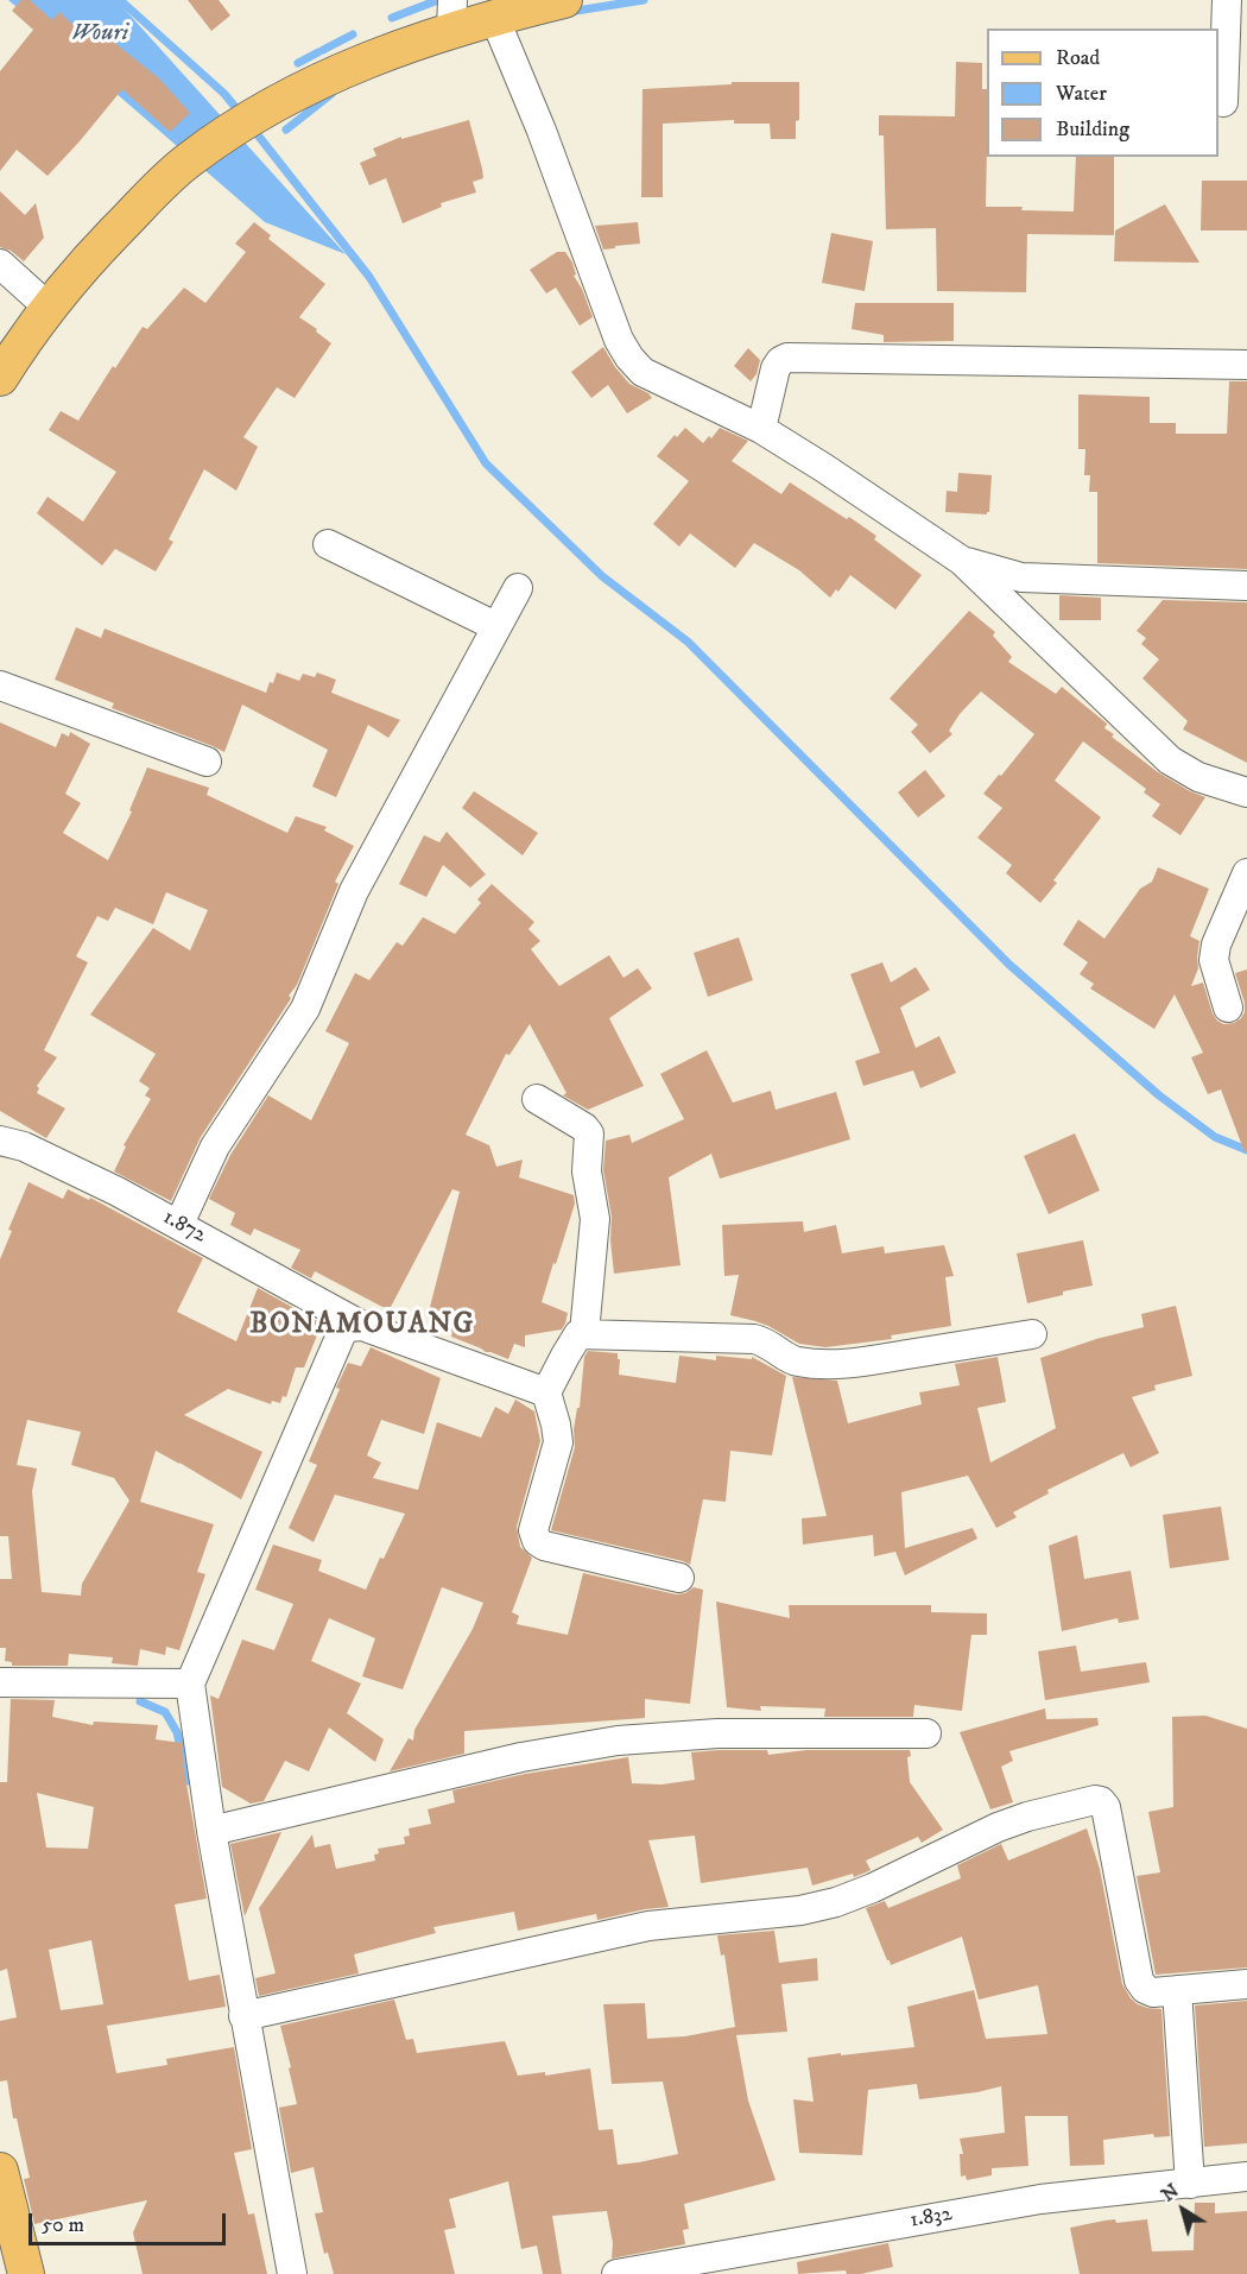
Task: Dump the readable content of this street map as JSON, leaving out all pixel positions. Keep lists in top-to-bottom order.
{
  "streets": {
    "street": ["1.872", "1.832"]
  },
  "districts": ["BONAMOUANG"],
  "water": ["Wouri"],
  "legend": ["Road", "Water", "Building"],
  "scale_bar": "50 m",
  "north": "top left"
}
